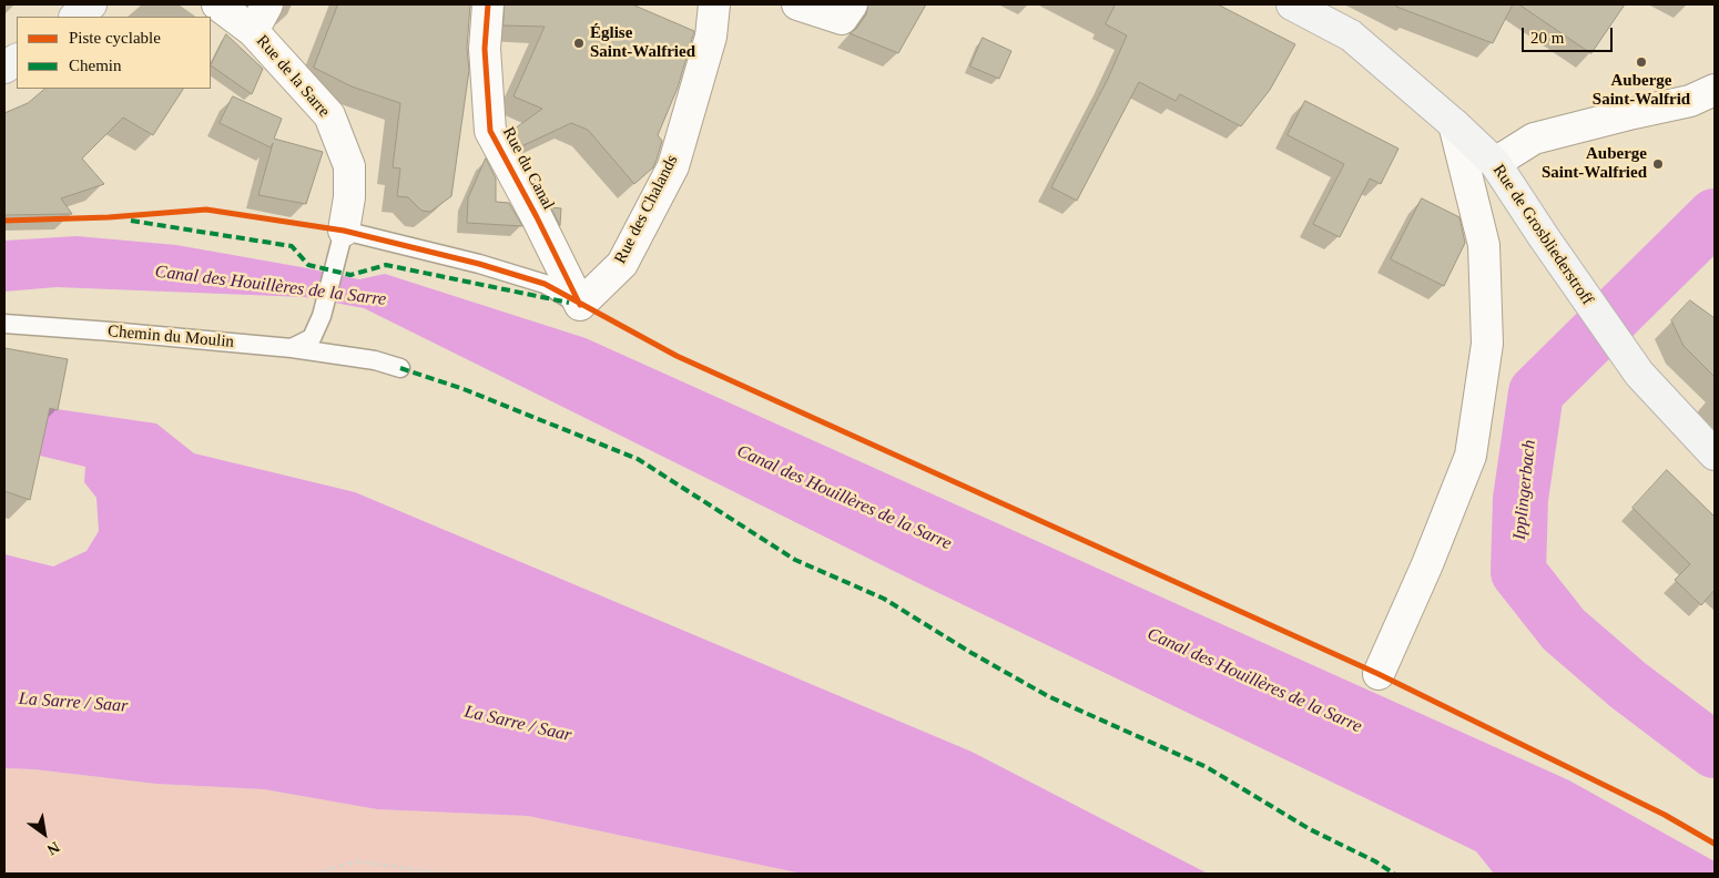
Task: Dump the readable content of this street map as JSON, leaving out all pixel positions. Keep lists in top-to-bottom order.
{
  "streets": {
    "main road": ["Rue de Grosbliederstroff"],
    "street": ["Rue de la Sarre", "Rue du Canal", "Rue des Chalands"],
    "lane": ["Chemin du Moulin"]
  },
  "crossings": [
    ["Rue du Canal", "Rue des Chalands"]
  ],
  "water": ["Canal des Houillères de la Sarre", "Ipplingerbach", "La Sarre / Saar"],
  "places": ["Église Saint-Walfried", "Auberge Saint-Walfrid", "Auberge Saint-Walfried"],
  "legend": ["Piste cyclable", "Chemin"],
  "scale_bar": "20 m",
  "north": "bottom right"
}
